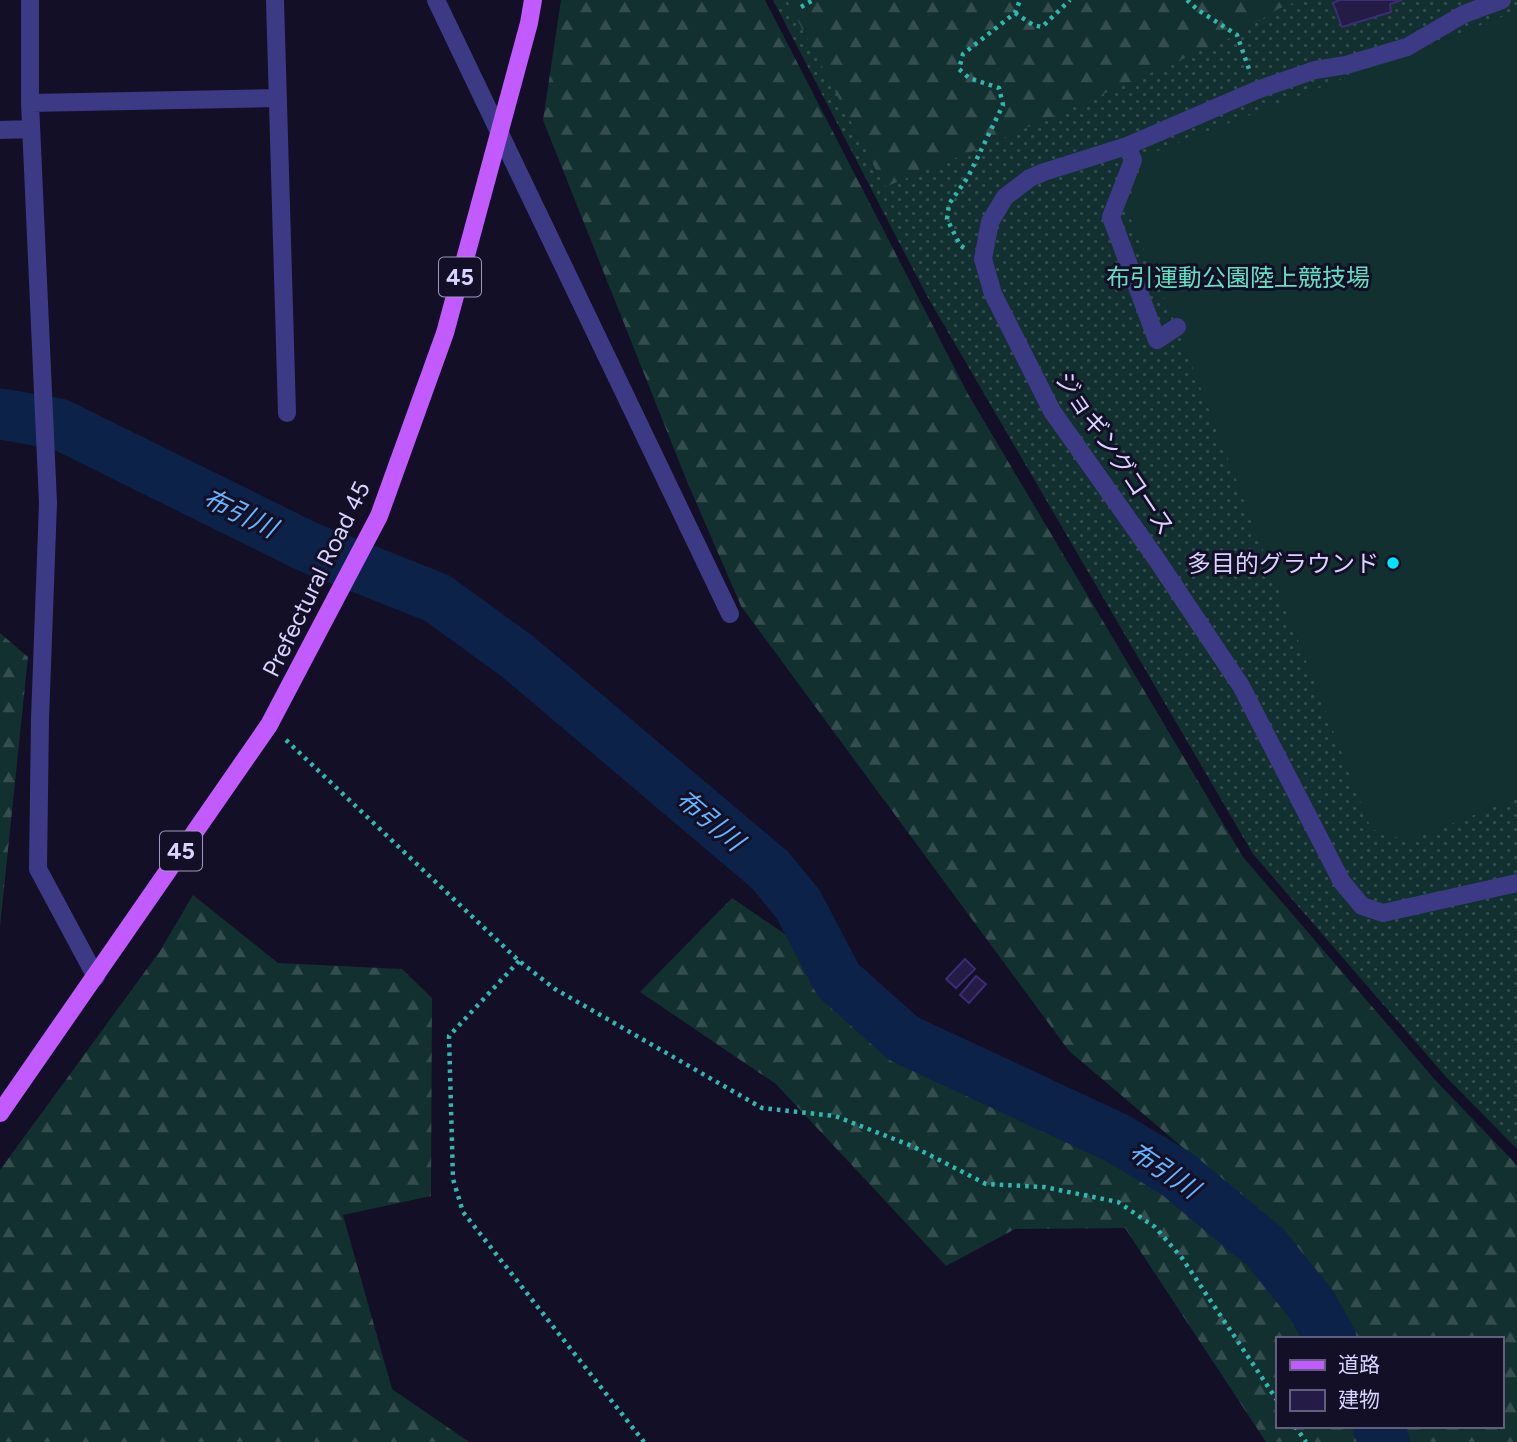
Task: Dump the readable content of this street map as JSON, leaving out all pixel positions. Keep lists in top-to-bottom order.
{
  "streets": {
    "main road": ["45", "Prefectural Road 45"],
    "street": ["ジョギングコース"]
  },
  "water": ["布引川"],
  "parks": ["布引運動公園陸上競技場"],
  "places": ["多目的グラウンド"],
  "legend": ["道路", "建物"]
}
